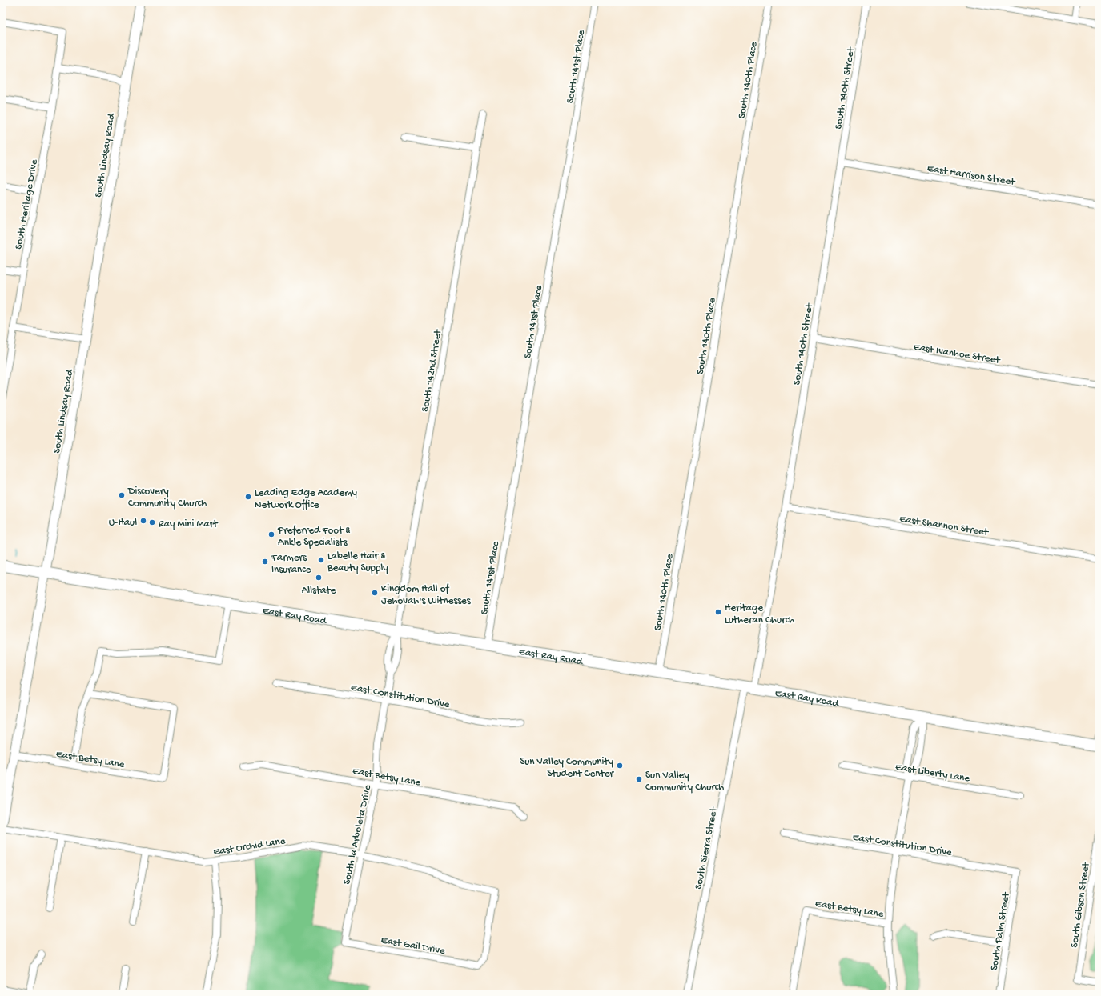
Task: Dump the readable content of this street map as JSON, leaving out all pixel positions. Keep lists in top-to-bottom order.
{
  "streets": {
    "main road": ["South Lindsay Road", "East Ray Road"],
    "street": [
      "South 141st Place",
      "South 140th Place",
      "South 140th Street",
      "East Harrison Street",
      "South Heritage Drive",
      "East Ivanhoe Street",
      "South 142nd Street",
      "East Shannon Street",
      "East Constitution Drive",
      "East Betsy Lane",
      "East Liberty Lane",
      "South la Arboleta Drive",
      "East Orchid Lane",
      "South Sierra Street",
      "South Gibson Street",
      "South Palm Street",
      "East Gail Drive"
    ]
  },
  "crossings": [
    ["South 141st Place", "East Ray Road"],
    ["South 140th Place", "East Ray Road"],
    ["South 140th Street", "East Harrison Street"],
    ["South 140th Street", "East Ivanhoe Street"],
    ["South 140th Street", "East Shannon Street"],
    ["South 140th Street", "East Ray Road"],
    ["South 140th Street", "South Sierra Street"],
    ["South Lindsay Road", "East Ray Road"],
    ["South Lindsay Road", "East Betsy Lane"],
    ["South 142nd Street", "East Ray Road"],
    ["South 142nd Street", "South la Arboleta Drive"],
    ["East Ray Road", "South la Arboleta Drive"],
    ["East Ray Road", "South Sierra Street"],
    ["East Constitution Drive", "South la Arboleta Drive"],
    ["East Constitution Drive", "South Palm Street"],
    ["East Betsy Lane", "South la Arboleta Drive"],
    ["South la Arboleta Drive", "East Orchid Lane"],
    ["South la Arboleta Drive", "East Gail Drive"],
    ["East Orchid Lane", "East Gail Drive"]
  ],
  "places": [
    "Discovery Community Church",
    "Leading Edge Academy Network Office",
    "U-Haul",
    "Ray Mini Mart",
    "Preferred Foot & Ankle Specialists",
    "Labelle Hair & Beauty Supply",
    "Farmers Insurance",
    "Allstate",
    "Kingdom Hall of Jehovah's Witnesses",
    "Heritage Lutheran Church",
    "Sun Valley Community Student Center",
    "Sun Valley Community Church"
  ]
}
